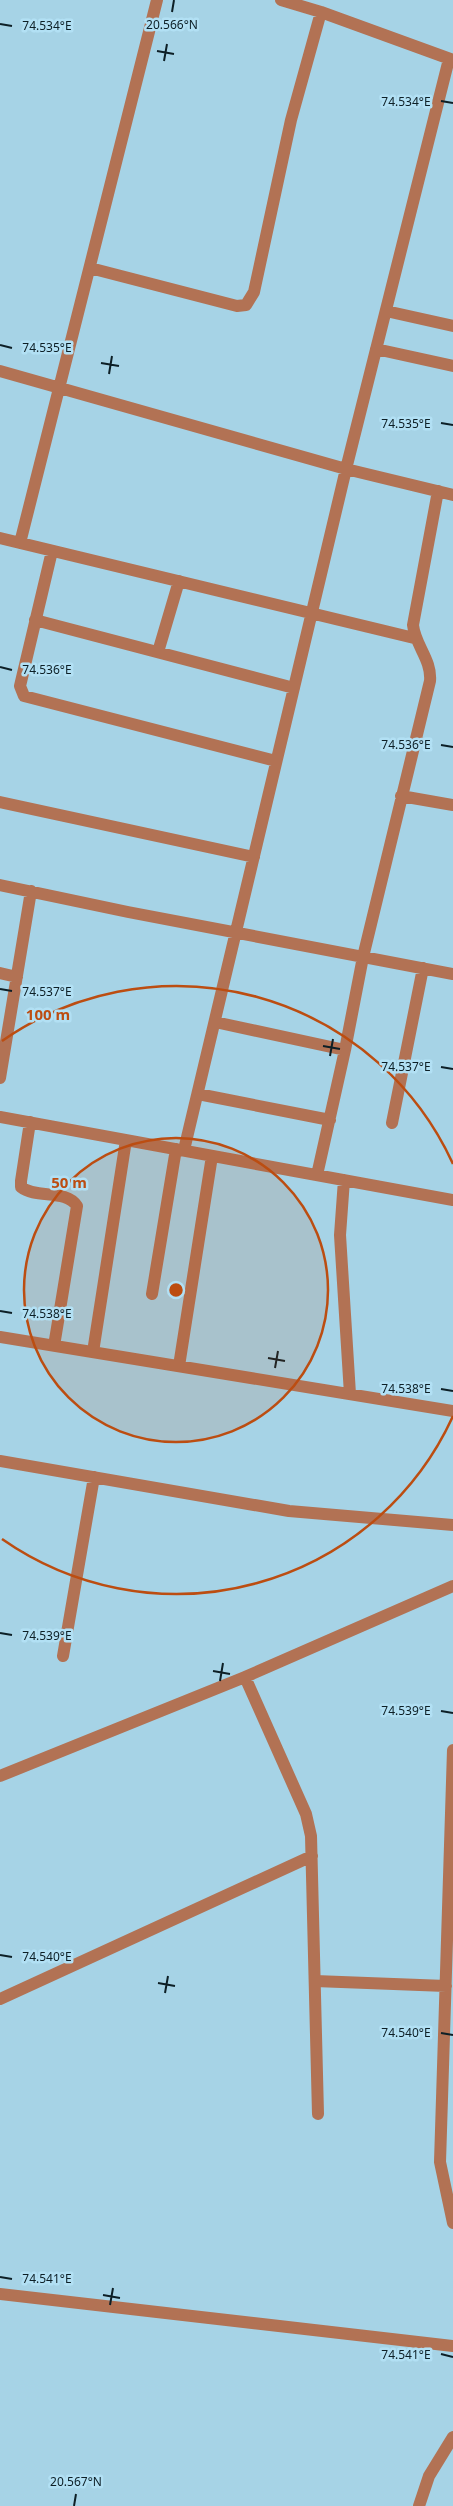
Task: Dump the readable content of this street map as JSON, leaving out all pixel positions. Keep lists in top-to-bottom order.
{
  "coordinates": [
    "20.566°N",
    "74.534°E",
    "74.535°E",
    "74.536°E",
    "74.537°E",
    "74.538°E",
    "74.539°E",
    "74.540°E",
    "74.541°E",
    "20.567°N"
  ],
  "rings": ["100 m", "50 m"]
}
